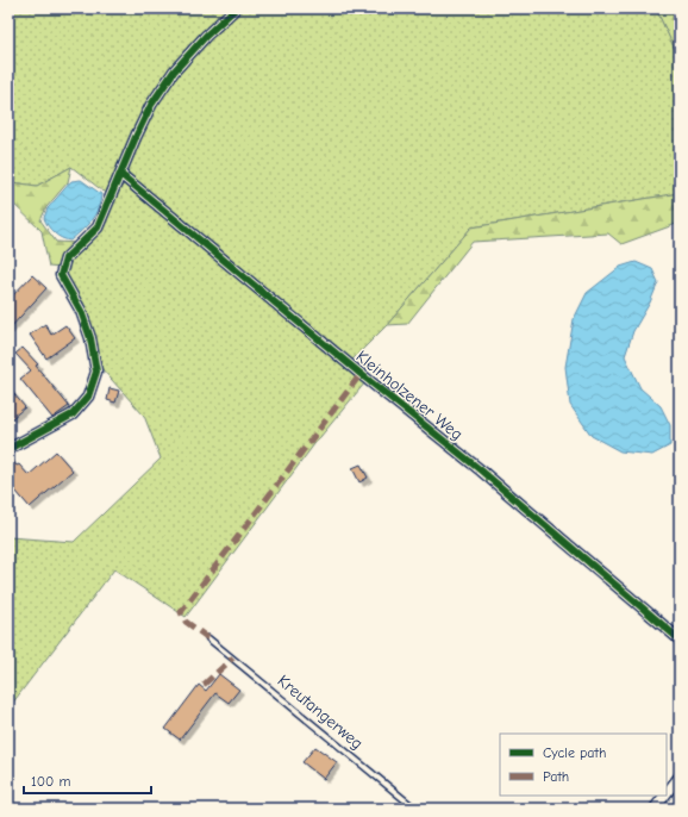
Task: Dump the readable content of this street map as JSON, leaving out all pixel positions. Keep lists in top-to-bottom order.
{
  "streets": {
    "street": ["Kleinholzener Weg"],
    "lane": ["Kreutangerweg"]
  },
  "legend": ["Cycle path", "Path"],
  "scale_bar": "100 m"
}
